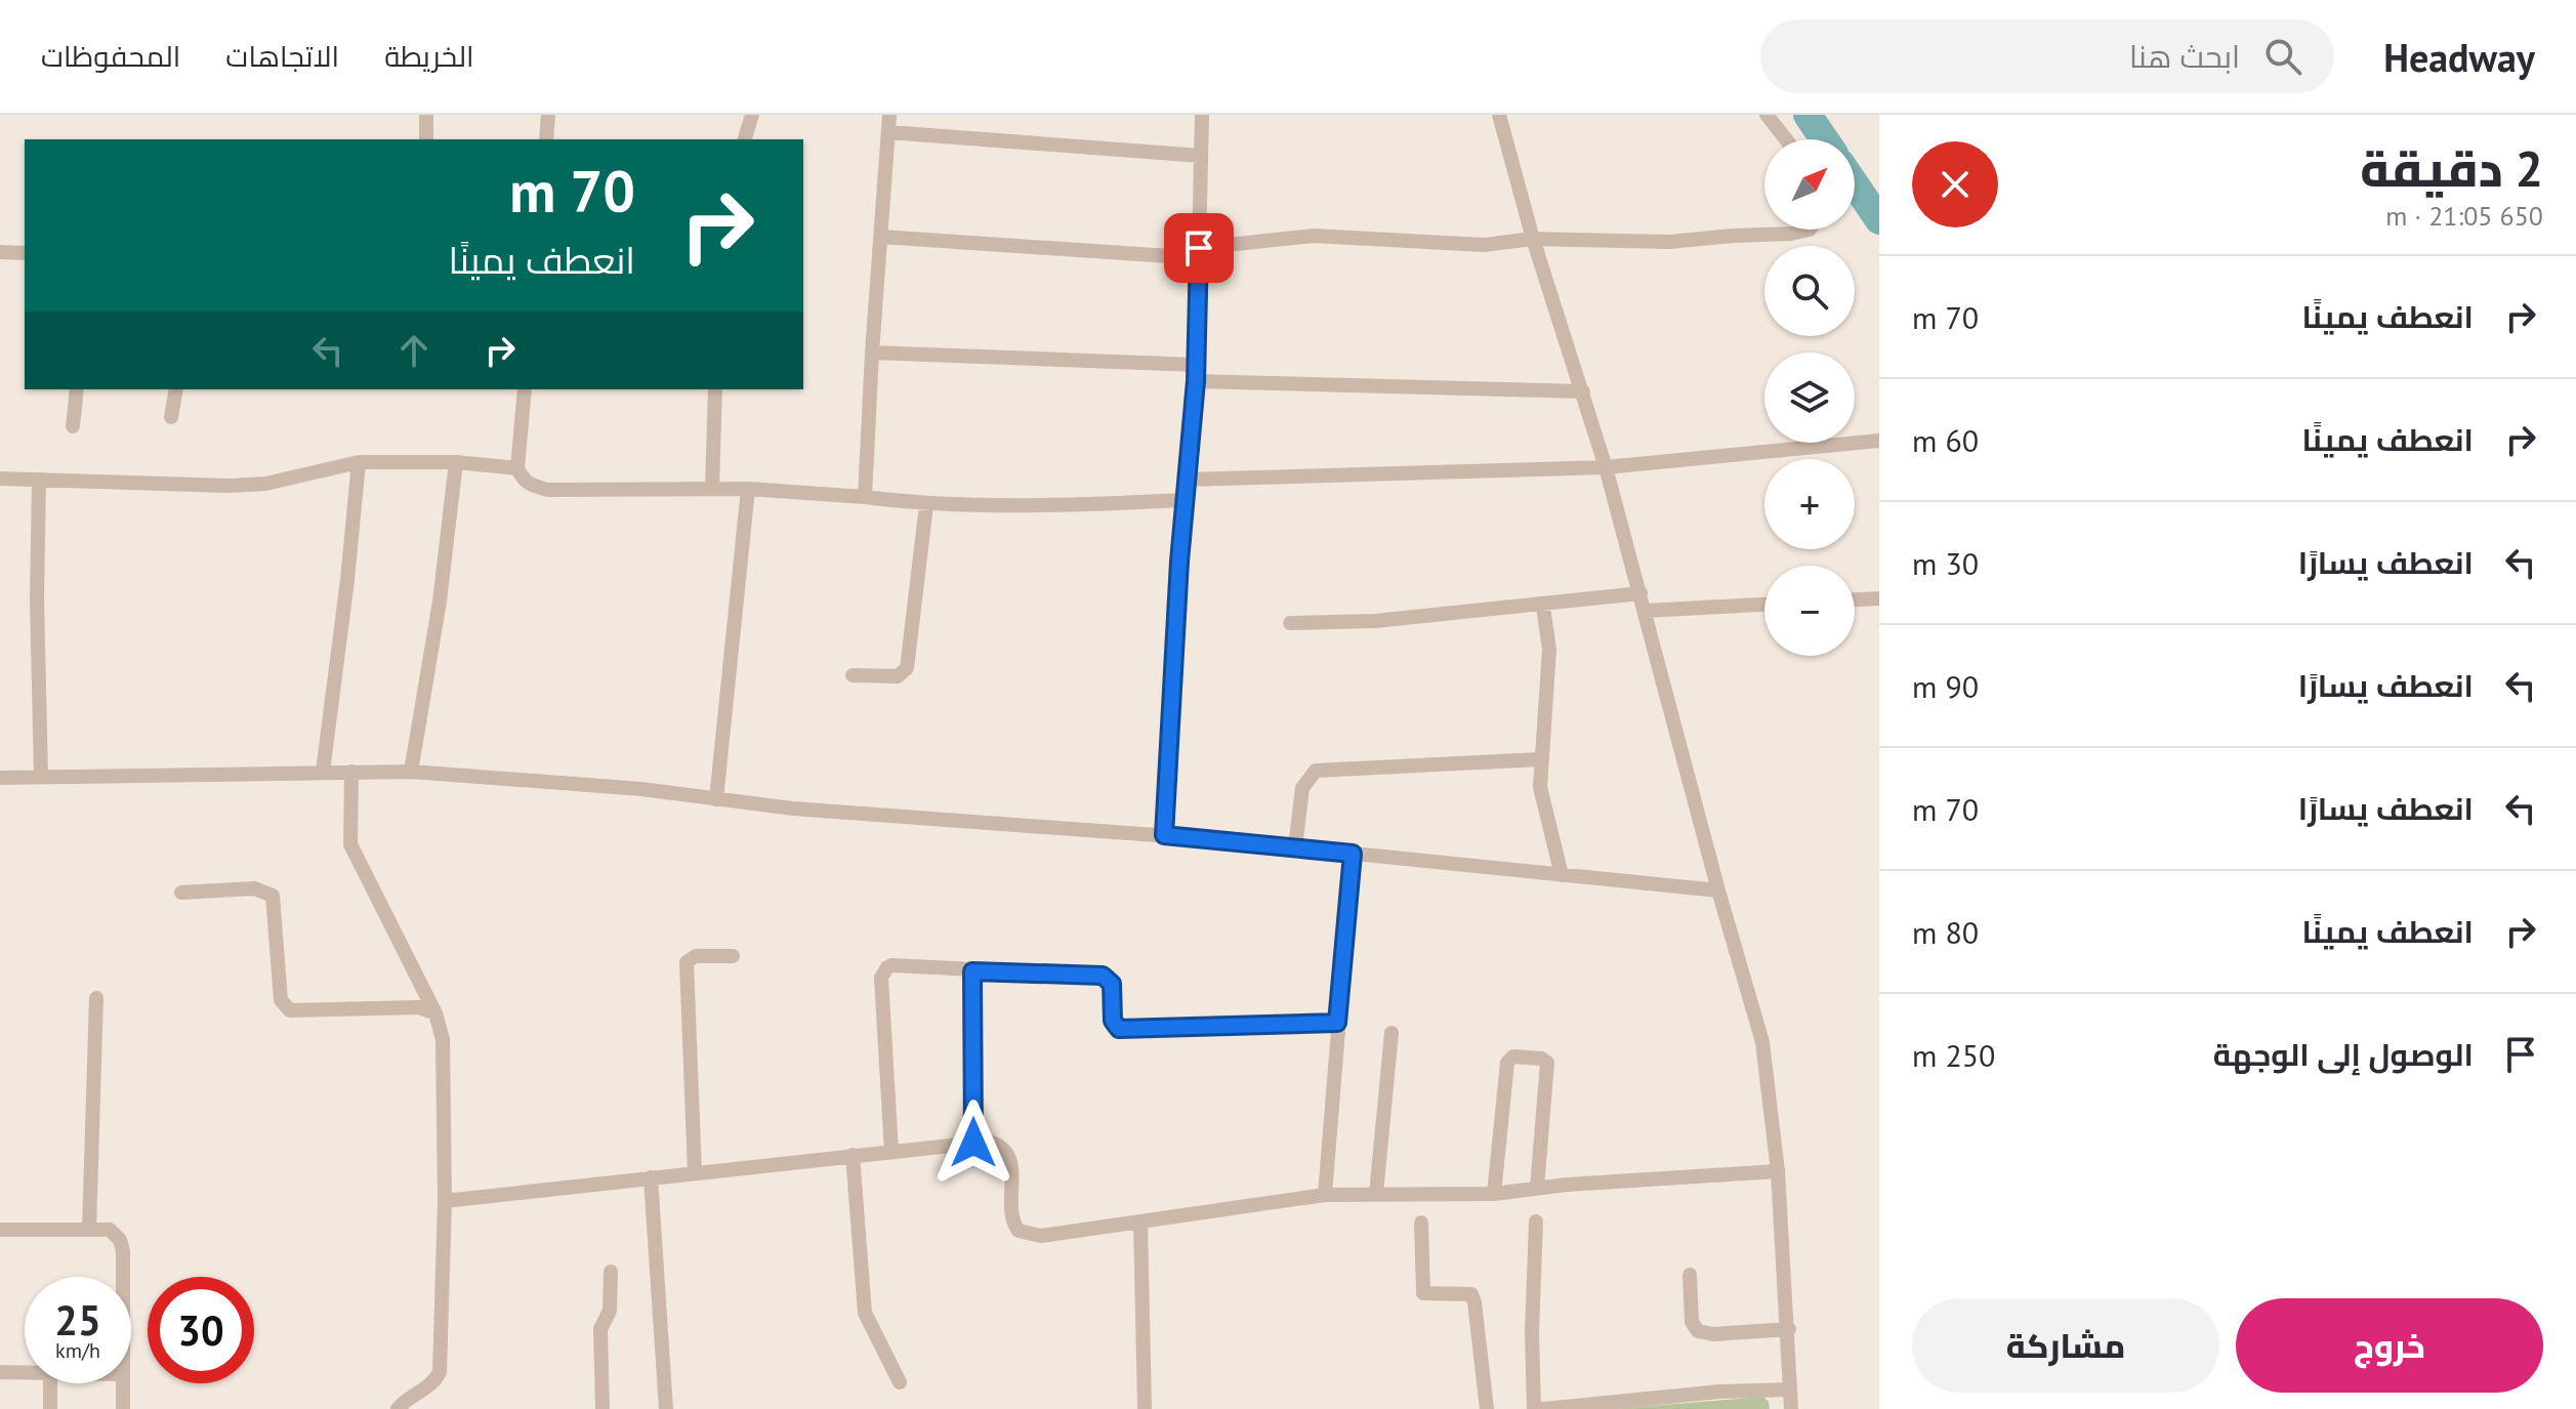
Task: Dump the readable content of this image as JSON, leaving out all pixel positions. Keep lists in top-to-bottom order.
{
  "north": "top right",
  "page": {
    "header": "Headway",
    "search": "ابحث هنا",
    "nav": ["الخريطة", "الاتجاهات", "المحفوظات"],
    "heading": ["2 دقيقة", "650 m · 21:05"],
    "map_buttons": ["+", "−"],
    "turn": ["70 m", "انعطف يمينًا"],
    "list": [
      {
        "name": "انعطف يمينًا",
        "value": "70 m"
      },
      {
        "name": "انعطف يمينًا",
        "value": "60 m"
      },
      {
        "name": "انعطف يسارًا",
        "value": "30 m"
      },
      {
        "name": "انعطف يسارًا",
        "value": "90 m"
      },
      {
        "name": "انعطف يسارًا",
        "value": "70 m"
      },
      {
        "name": "انعطف يمينًا",
        "value": "80 m"
      },
      {
        "name": "الوصول إلى الوجهة",
        "value": "250 m"
      }
    ],
    "speed": "25 km/h",
    "limit": "30",
    "buttons": ["خروج", "مشاركة"]
  }
}
